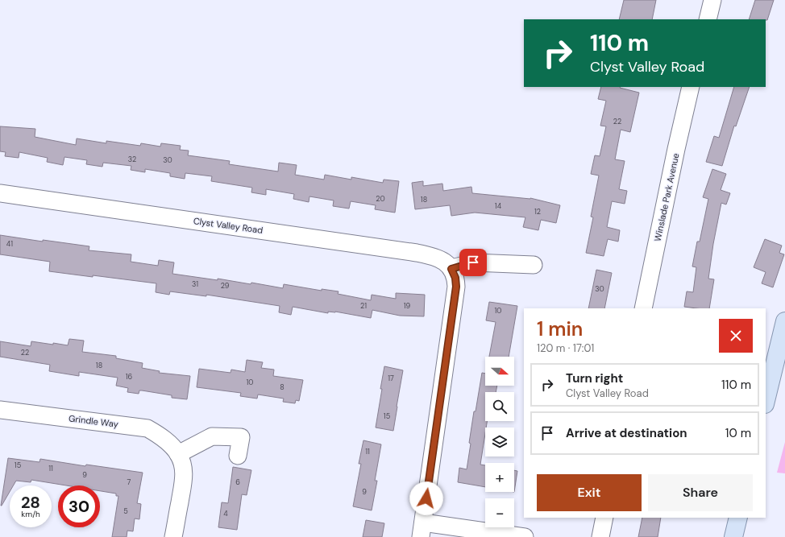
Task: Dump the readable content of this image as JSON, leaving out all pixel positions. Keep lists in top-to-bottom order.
{
  "streets": {
    "street": ["Winslade Park Avenue", "Clyst Valley Road", "Grindle Way"]
  },
  "house_numbers": [
    "22",
    "32",
    "30",
    "20",
    "18",
    "14",
    "12",
    "41",
    "31",
    "29",
    "30",
    "21",
    "19",
    "10",
    "22",
    "18",
    "16",
    "17",
    "10",
    "8",
    "15",
    "11",
    "15",
    "11",
    "9",
    "7",
    "6",
    "9",
    "5",
    "4"
  ],
  "north": "right",
  "page": {
    "turn": ["110 m", "Clyst Valley Road"],
    "heading": ["1 min", "120 m · 17:01"],
    "map_buttons": ["+", "−"],
    "list": [
      {
        "name": "Turn right",
        "note": "Clyst Valley Road",
        "value": "110 m"
      },
      {
        "name": "Arrive at destination",
        "value": "10 m"
      }
    ],
    "buttons": ["Exit", "Share"],
    "speed": "28 km/h",
    "limit": "30"
  }
}
